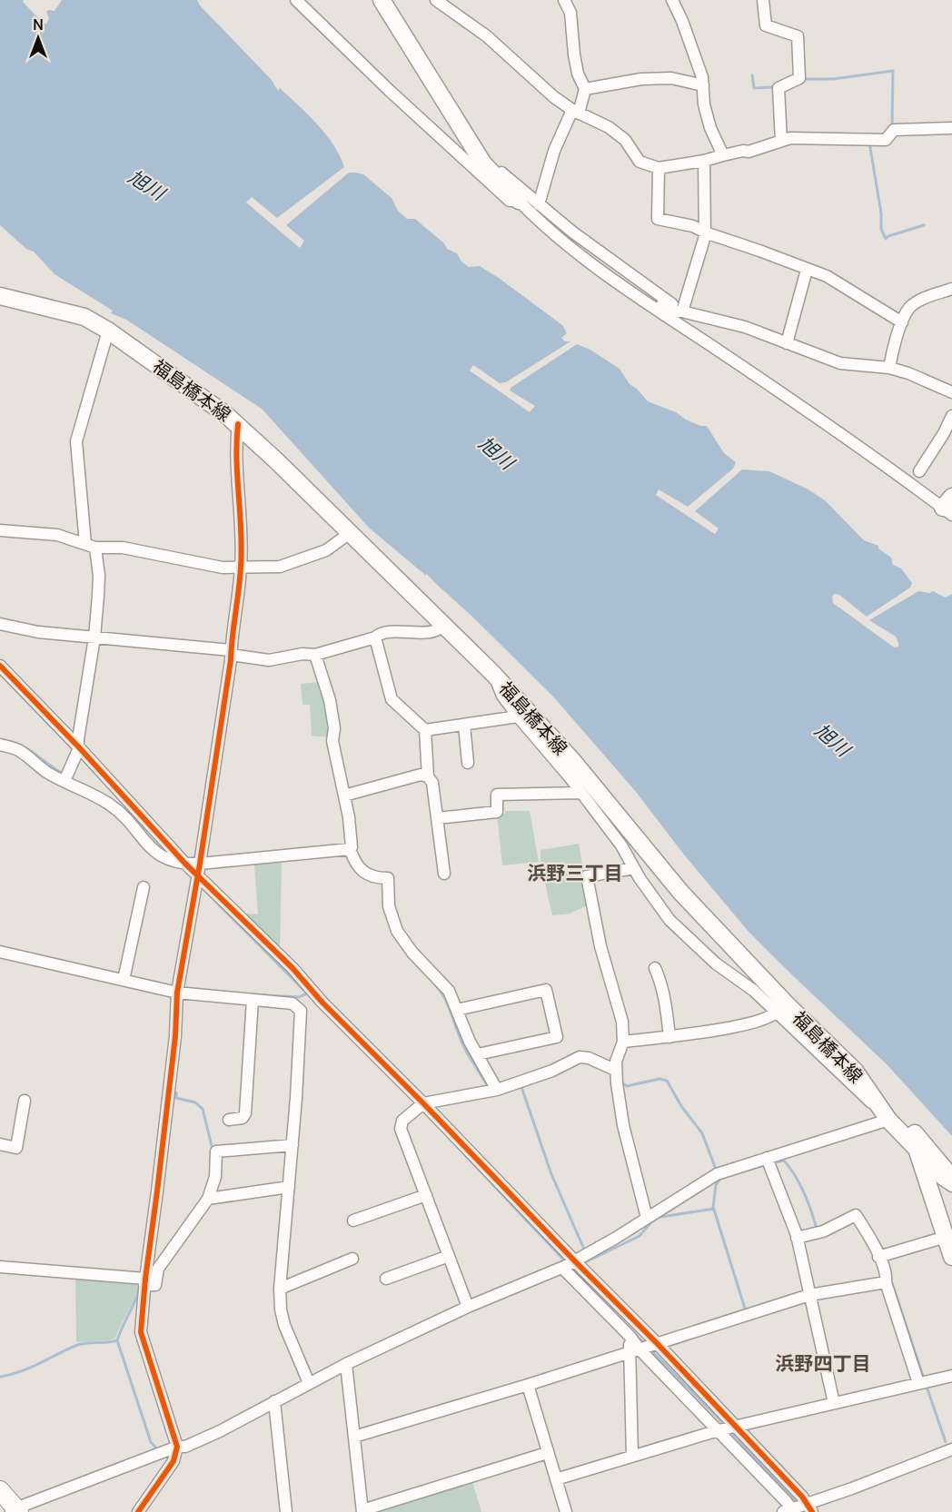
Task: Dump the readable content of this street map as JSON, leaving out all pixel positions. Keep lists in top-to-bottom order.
{
  "streets": {
    "main road": ["福島橋本線"]
  },
  "districts": ["浜野三丁目", "浜野四丁目"],
  "water": ["旭川"],
  "north": "top"
}
